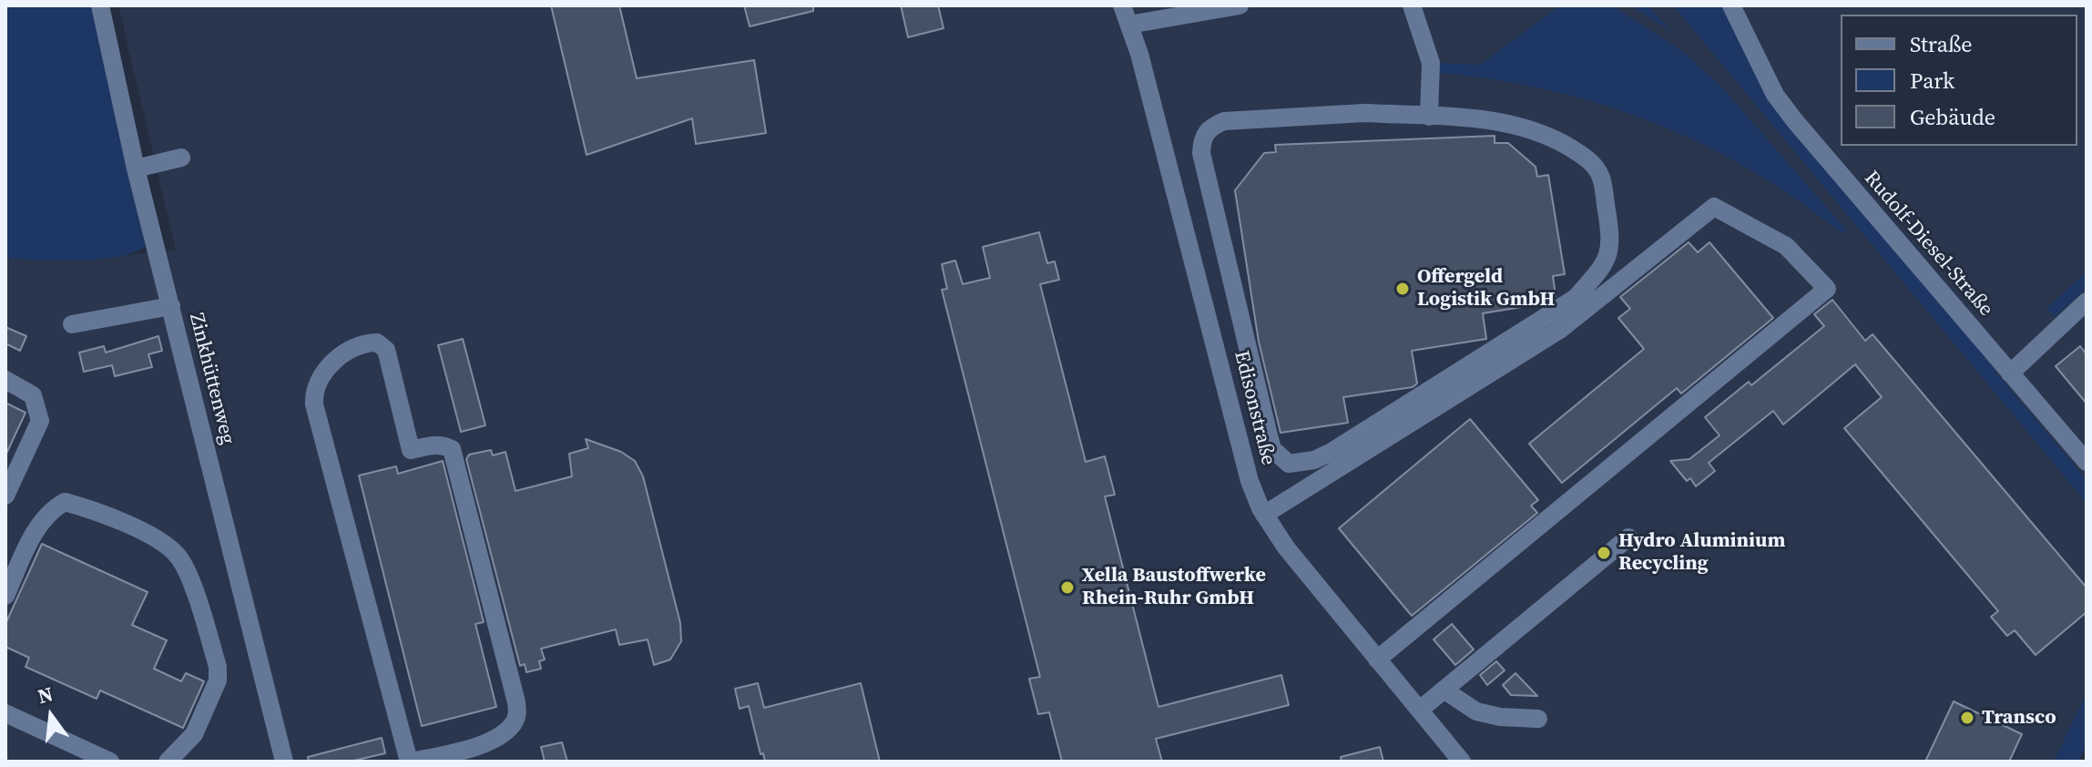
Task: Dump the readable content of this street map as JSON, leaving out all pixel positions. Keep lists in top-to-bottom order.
{
  "streets": {
    "street": ["Rudolf-Diesel-Straße", "Zinkhüttenweg", "Edisonstraße"]
  },
  "places": [
    "Offergeld Logistik GmbH",
    "Hydro Aluminium Recycling",
    "Xella Baustoffwerke Rhein-Ruhr GmbH",
    "Transco"
  ],
  "legend": ["Straße", "Park", "Gebäude"],
  "north": "top"
}
